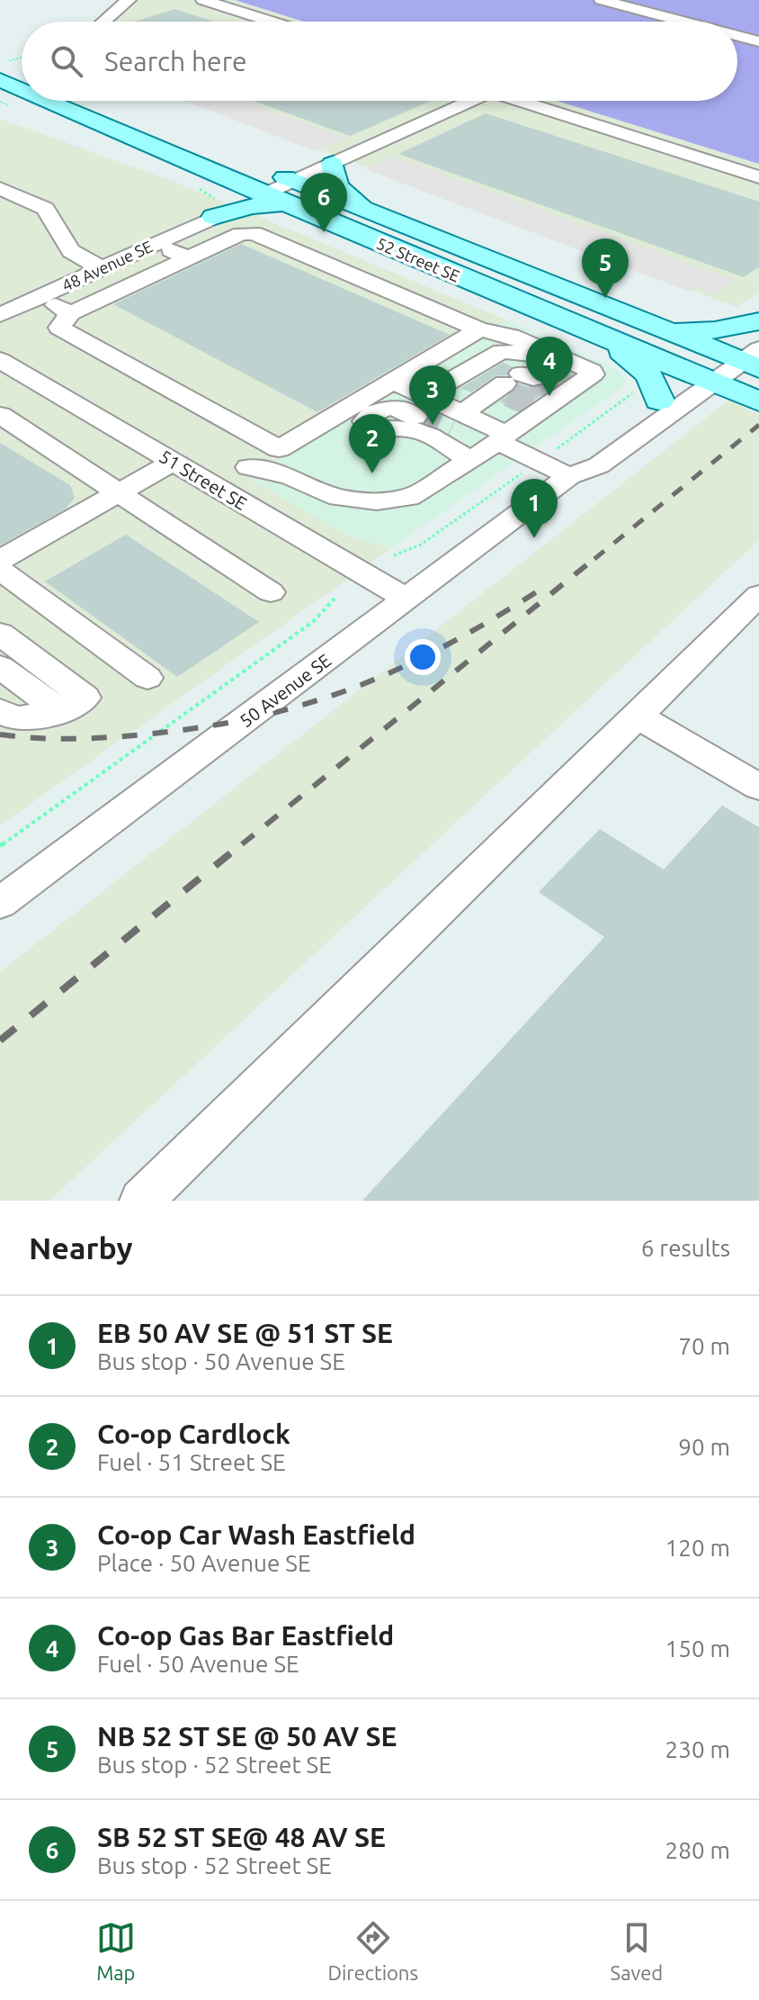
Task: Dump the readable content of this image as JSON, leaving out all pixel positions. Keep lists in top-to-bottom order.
{
  "streets": {
    "main road": ["52 Street SE"],
    "street": ["48 Avenue SE", "51 Street SE", "50 Avenue SE"]
  },
  "crossings": [
    ["52 Street SE", "50 Avenue SE"],
    ["51 Street SE", "50 Avenue SE"]
  ],
  "page": {
    "search": "Search here",
    "pins": [
      "6",
      "5",
      "4",
      "3",
      "2",
      "1"
    ],
    "heading": ["Nearby", "6 results"],
    "list": [
      {
        "mark": "1",
        "name": "EB 50 AV SE @ 51 ST SE",
        "note": "Bus stop · 50 Avenue SE",
        "value": "70 m"
      },
      {
        "mark": "2",
        "name": "Co-op Cardlock",
        "note": "Fuel · 51 Street SE",
        "value": "90 m"
      },
      {
        "mark": "3",
        "name": "Co-op Car Wash Eastfield",
        "note": "Place · 50 Avenue SE",
        "value": "120 m"
      },
      {
        "mark": "4",
        "name": "Co-op Gas Bar Eastfield",
        "note": "Fuel · 50 Avenue SE",
        "value": "150 m"
      },
      {
        "mark": "5",
        "name": "NB 52 ST SE @ 50 AV SE",
        "note": "Bus stop · 52 Street SE",
        "value": "230 m"
      },
      {
        "mark": "6",
        "name": "SB 52 ST SE@ 48 AV SE",
        "note": "Bus stop · 52 Street SE",
        "value": "280 m"
      }
    ],
    "nav": ["Map", "Directions", "Saved"]
  }
}
